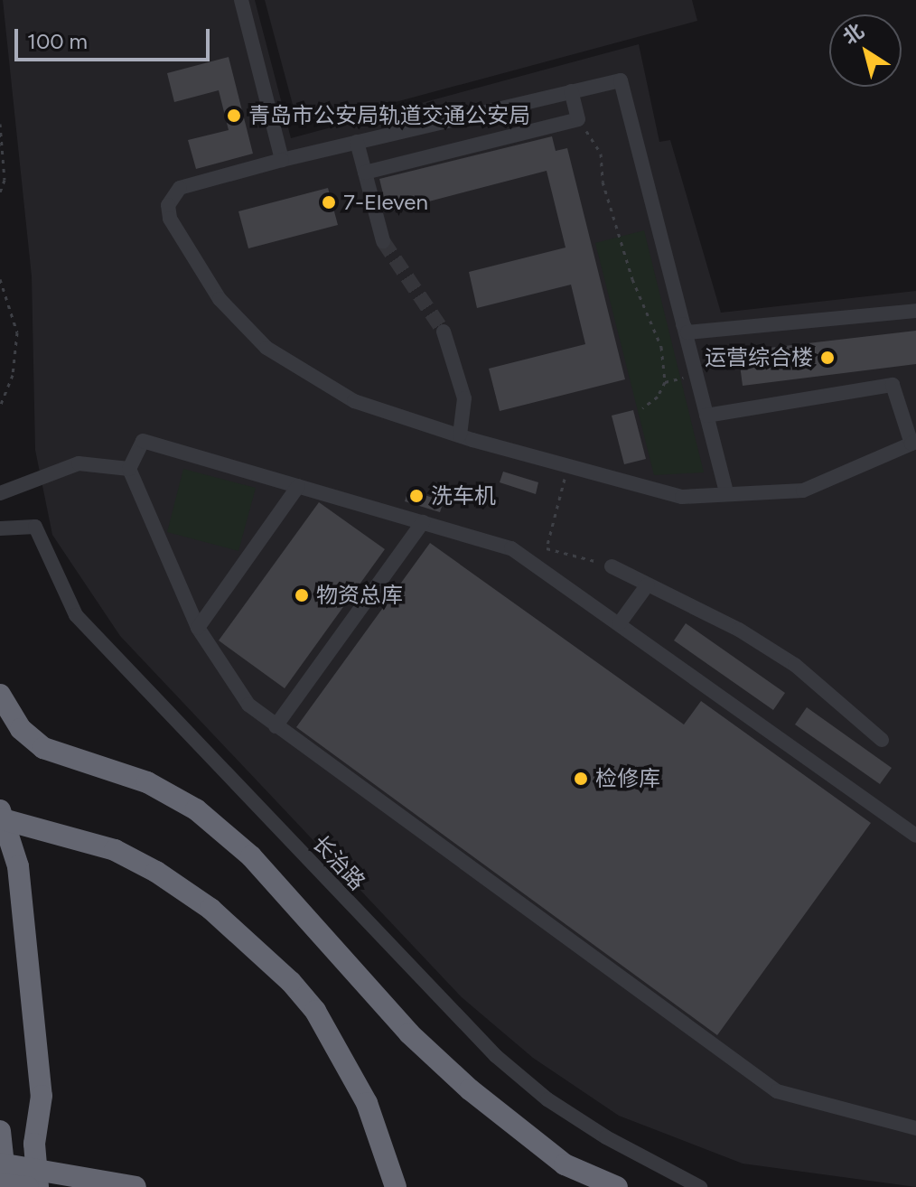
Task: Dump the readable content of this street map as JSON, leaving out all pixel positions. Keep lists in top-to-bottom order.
{
  "streets": {
    "street": ["长治路"]
  },
  "places": [
    "青岛市公安局轨道交通公安局",
    "7-Eleven",
    "运营综合楼",
    "洗车机",
    "物资总库",
    "检修库"
  ],
  "scale_bar": "100 m",
  "north": "top left"
}
